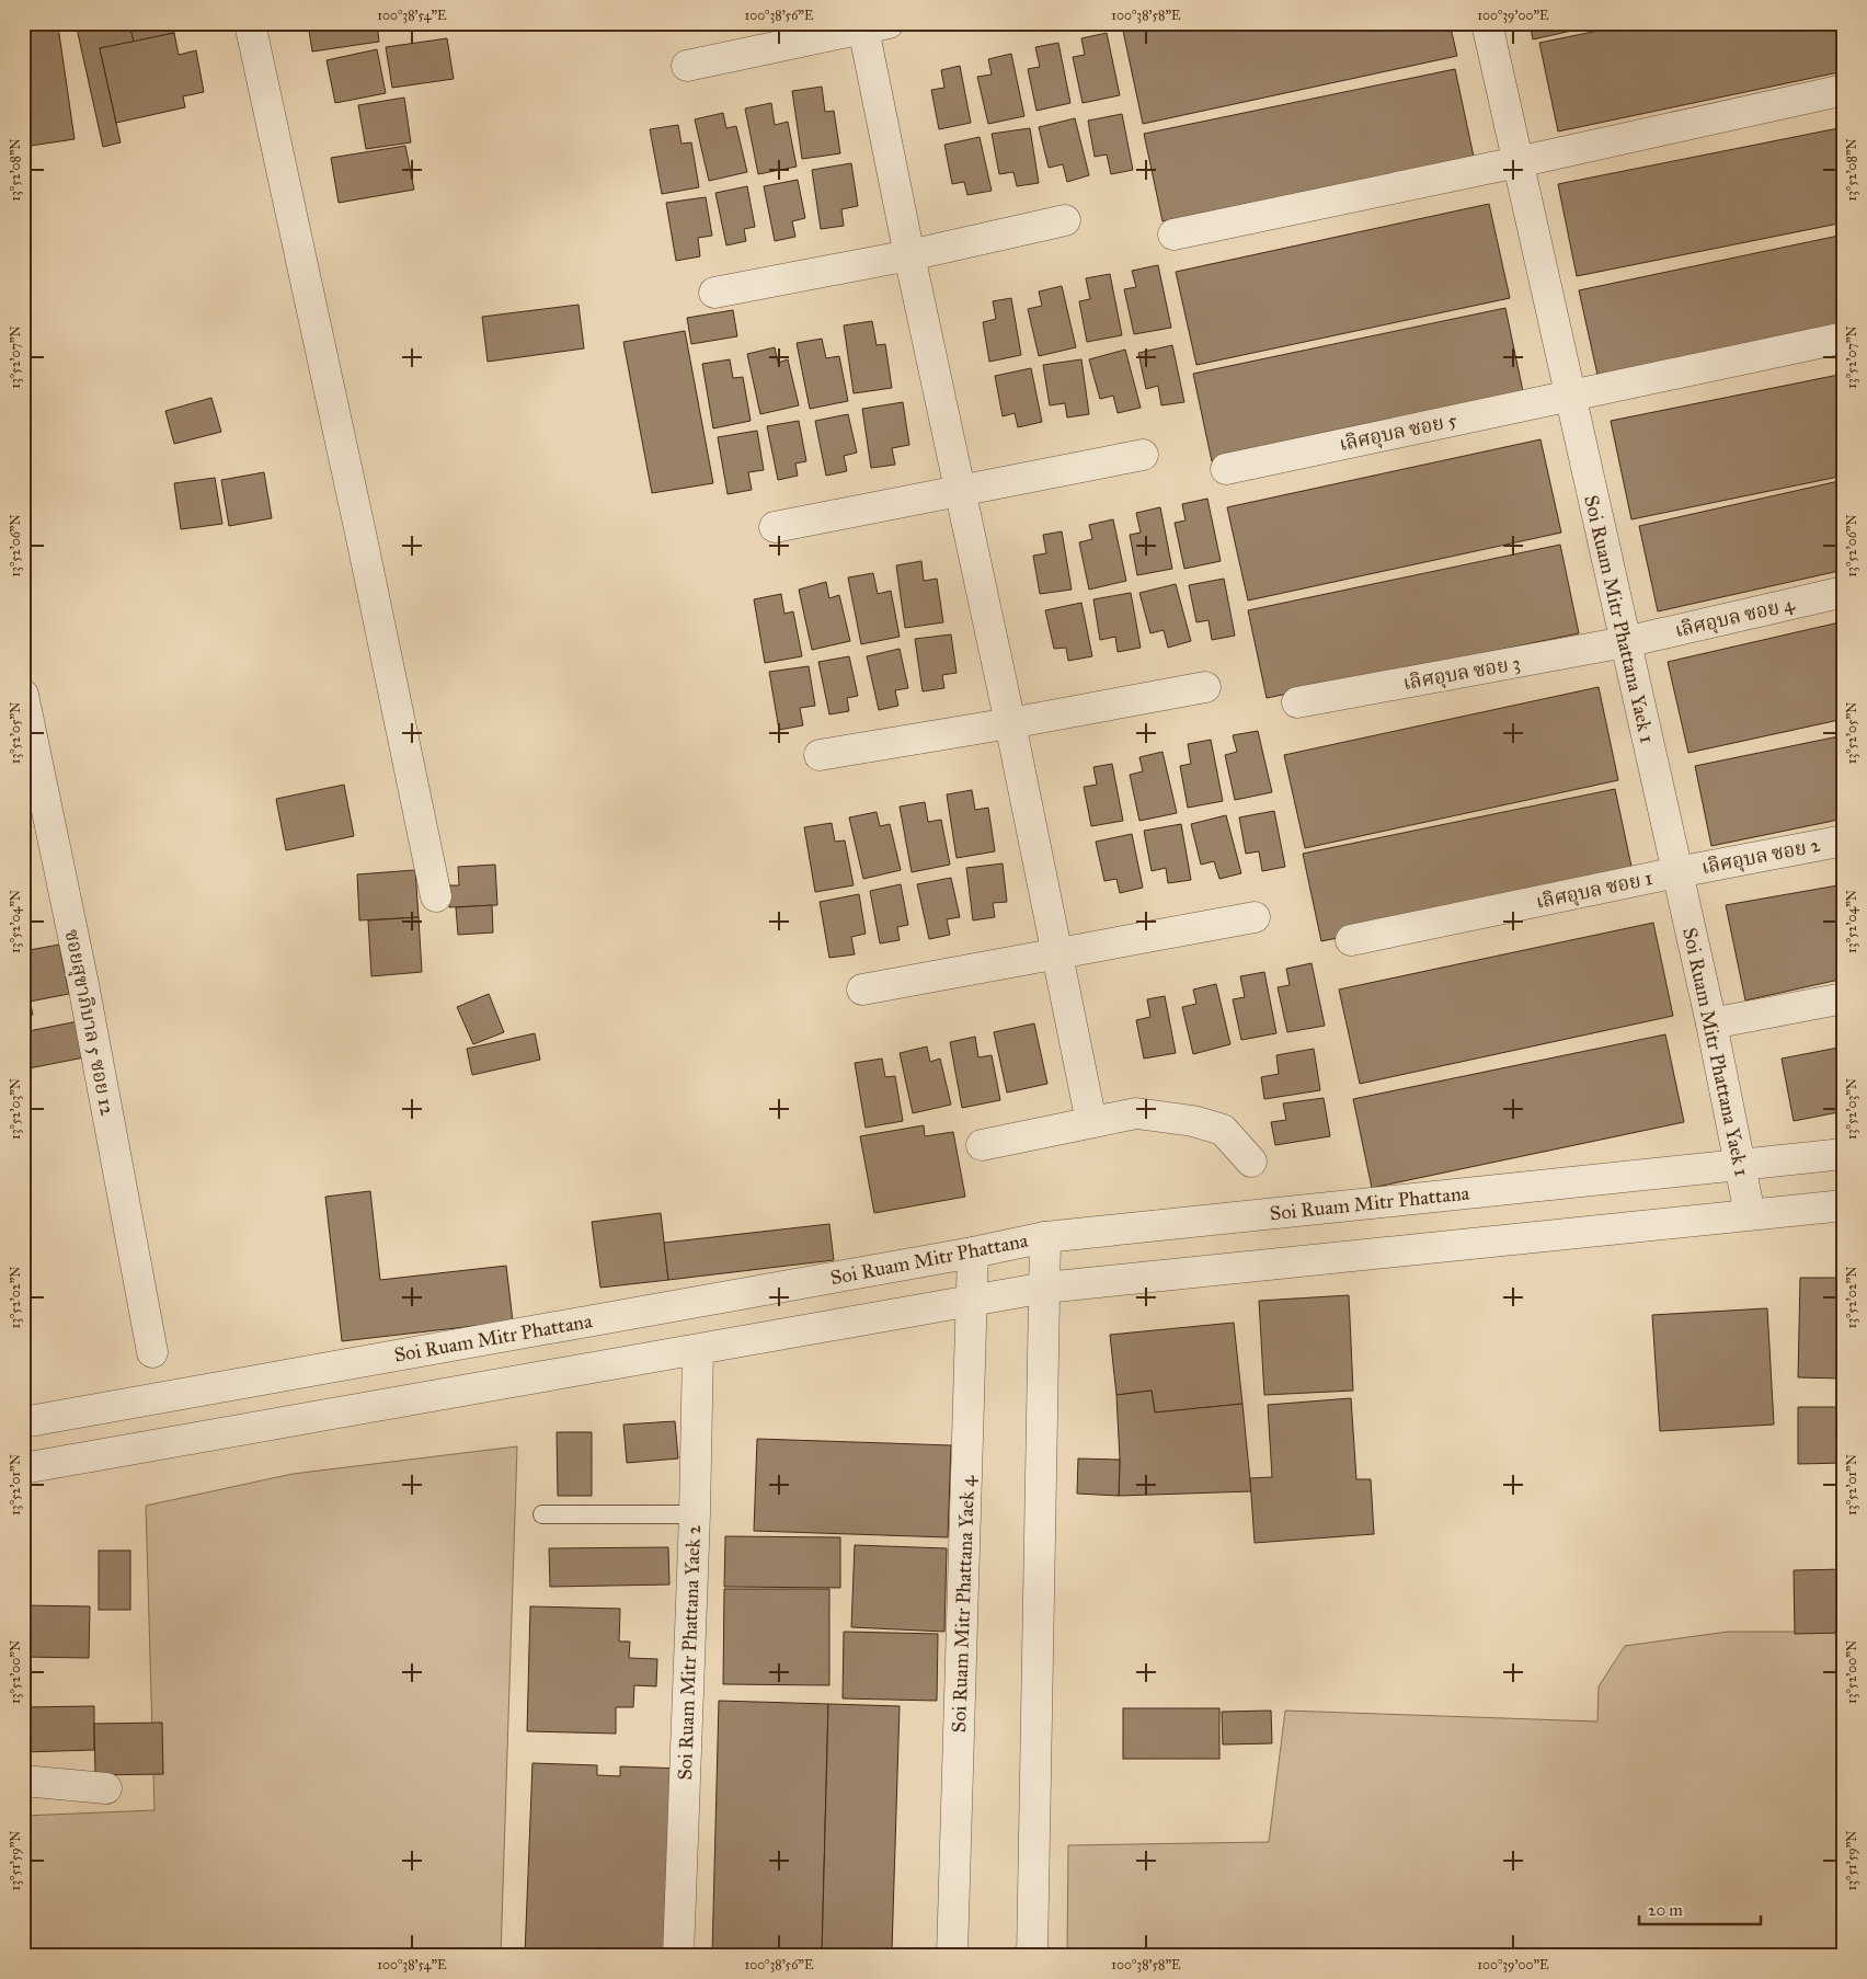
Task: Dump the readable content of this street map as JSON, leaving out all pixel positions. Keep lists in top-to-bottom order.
{
  "streets": {
    "street": [
      "เลิศอุบล ซอย 5",
      "เลิศอุบล ซอย 4",
      "Soi Ruam Mitr Phattana Yaek 1",
      "เลิศอุบล ซอย 3",
      "เลิศอุบล ซอย 2",
      "เลิศอุบล ซอย 1",
      "ซอยสุขาภิบาล 5 ซอย 12",
      "Soi Ruam Mitr Phattana",
      "Soi Ruam Mitr Phattana Yaek 4",
      "Soi Ruam Mitr Phattana Yaek 2"
    ]
  },
  "crossings": [
    ["เลิศอุบล ซอย 5", "Soi Ruam Mitr Phattana Yaek 1"],
    ["เลิศอุบล ซอย 4", "Soi Ruam Mitr Phattana Yaek 1"],
    ["เลิศอุบล ซอย 4", "เลิศอุบล ซอย 3"],
    ["Soi Ruam Mitr Phattana Yaek 1", "เลิศอุบล ซอย 3"],
    ["Soi Ruam Mitr Phattana Yaek 1", "เลิศอุบล ซอย 2"],
    ["Soi Ruam Mitr Phattana Yaek 1", "เลิศอุบล ซอย 1"],
    ["Soi Ruam Mitr Phattana Yaek 1", "Soi Ruam Mitr Phattana"],
    ["เลิศอุบล ซอย 2", "เลิศอุบล ซอย 1"],
    ["Soi Ruam Mitr Phattana", "Soi Ruam Mitr Phattana Yaek 4"]
  ],
  "scale_bar": "20 m",
  "coordinates": [
    "100°38'54\"E",
    "100°38'56\"E",
    "100°38'58\"E",
    "100°39'00\"E",
    "13°52'08\"N",
    "13°52'07\"N",
    "13°52'06\"N",
    "13°52'05\"N",
    "13°52'04\"N",
    "13°52'03\"N",
    "13°52'02\"N",
    "13°52'01\"N",
    "13°52'00\"N",
    "13°51'59\"N"
  ]
}
